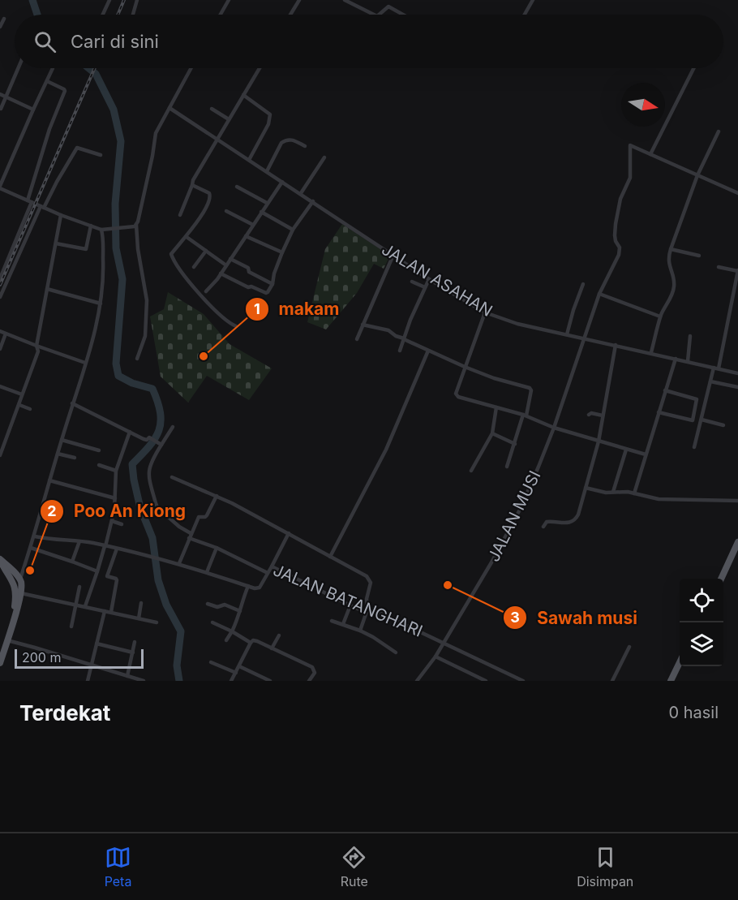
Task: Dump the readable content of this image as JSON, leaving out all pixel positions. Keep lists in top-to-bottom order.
{
  "streets": {
    "street": ["JALAN ASAHAN", "JALAN MUSI", "JALAN BATANGHARI"]
  },
  "crossings": [
    ["JALAN ASAHAN", "JALAN MUSI"],
    ["JALAN MUSI", "JALAN BATANGHARI"]
  ],
  "places": ["makam", "Poo An Kiong", "Sawah musi"],
  "scale_bar": "200 m",
  "north": "right",
  "page": {
    "search": "Cari di sini",
    "scale": "200 m",
    "heading": ["Terdekat", "0 hasil"],
    "nav": ["Peta", "Rute", "Disimpan"]
  }
}
